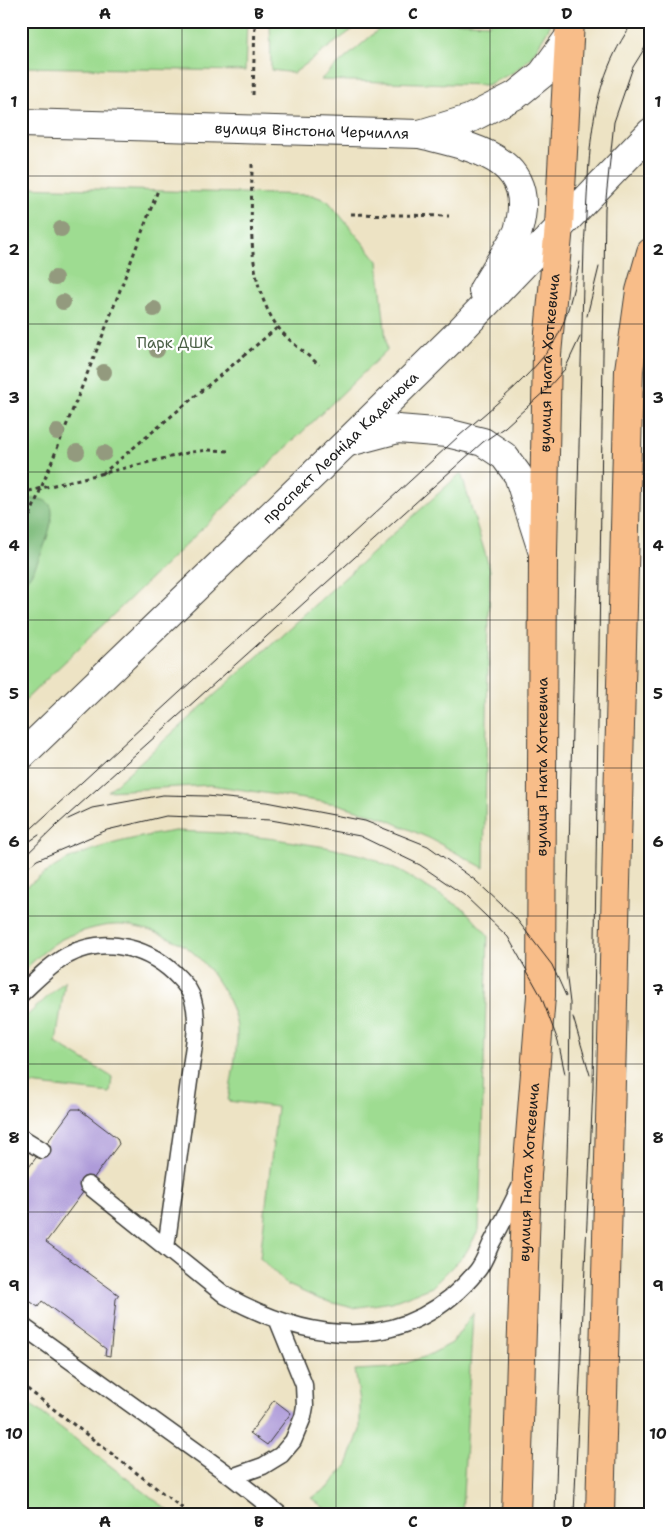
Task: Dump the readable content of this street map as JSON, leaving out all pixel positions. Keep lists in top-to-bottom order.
{
  "streets": {
    "highway": ["вулиця Гната Хоткевича"],
    "street": ["вулиця Вінстона Черчилля", "проспект Леоніда Каденюка"]
  },
  "crossings": [
    ["вулиця Вінстона Черчилля", "вулиця Гната Хоткевича"],
    ["вулиця Гната Хоткевича", "проспект Леоніда Каденюка"]
  ],
  "parks": ["Парк ДШК"],
  "grid": {
    "columns": [
      "A",
      "B",
      "C",
      "D"
    ],
    "rows": [
      "1",
      "2",
      "3",
      "4",
      "5",
      "6",
      "7",
      "8",
      "9",
      "10"
    ]
  }
}
